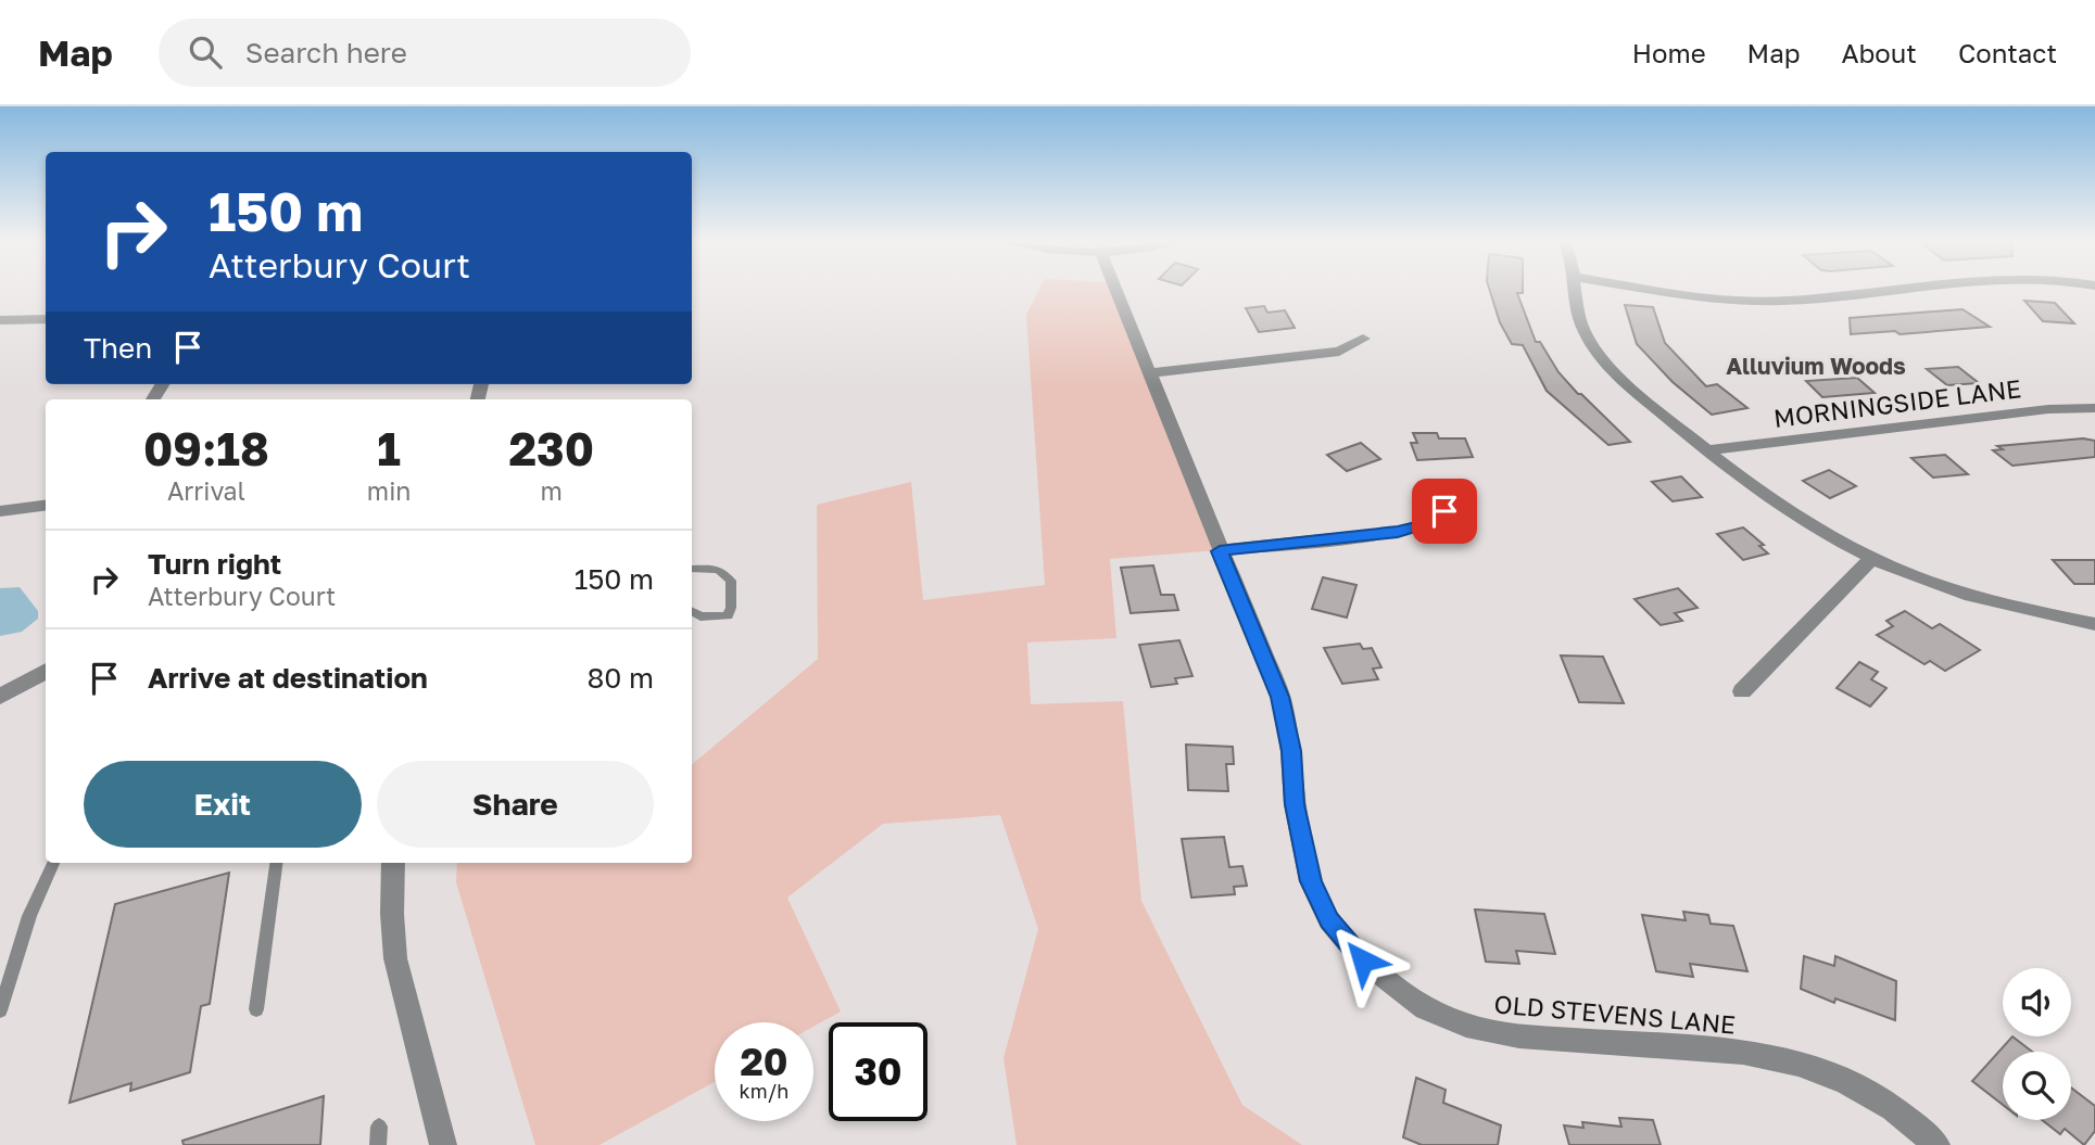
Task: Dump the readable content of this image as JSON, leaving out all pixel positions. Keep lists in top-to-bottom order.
{
  "streets": {
    "street": ["MORNINGSIDE LANE", "OLD STEVENS LANE"]
  },
  "districts": ["Alluvium Woods"],
  "page": {
    "header": "Map",
    "search": "Search here",
    "nav": [
      "Home",
      "Map",
      "About",
      "Contact"
    ],
    "turn": ["150 m", "Atterbury Court"],
    "then": "Then",
    "eta": [
      "09:18",
      "Arrival",
      "1",
      "min",
      "230",
      "m"
    ],
    "list": [
      {
        "name": "Turn right",
        "note": "Atterbury Court",
        "value": "150 m"
      },
      {
        "name": "Arrive at destination",
        "value": "80 m"
      }
    ],
    "buttons": ["Exit", "Share"],
    "speed": "20 km/h",
    "limit": "30"
  }
}
